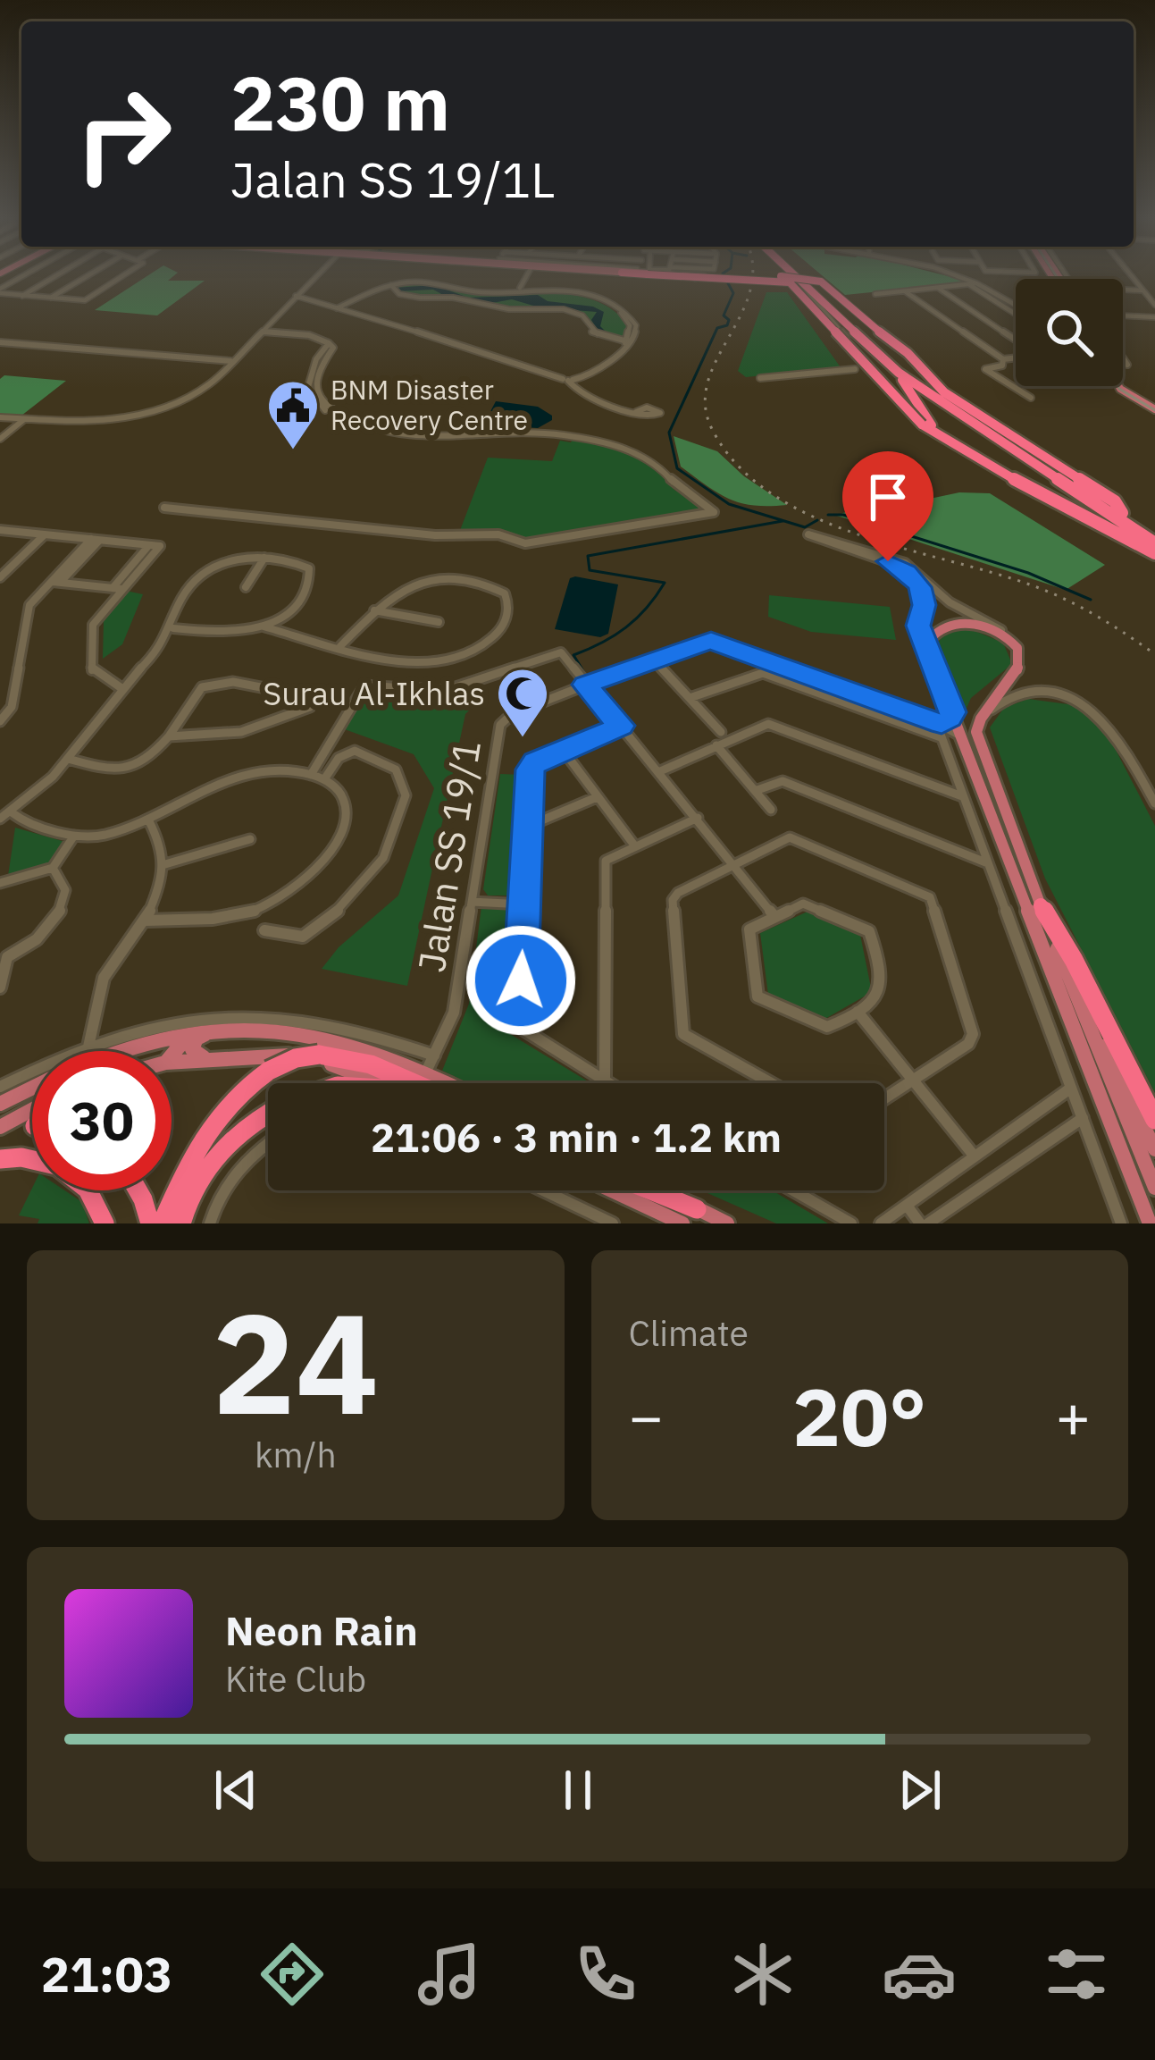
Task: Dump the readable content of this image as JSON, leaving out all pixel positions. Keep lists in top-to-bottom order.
{
  "streets": {
    "street": ["Jalan SS 19/1"]
  },
  "places": {
    "public building": ["BNM Disaster Recovery Centre"],
    "mosque": ["Surau Al-Ikhlas"]
  },
  "page": {
    "turn": ["230 m", "Jalan SS 19/1L"],
    "limit": "30",
    "trip": "21:06 · 3 min · 1.2 km",
    "tile": [
      ["24", "km/h"],
      "Climate"
    ],
    "heat": ["−", "20°", "+"],
    "song": ["Neon Rain", "Kite Club"],
    "tabs": "21:03"
  }
}
